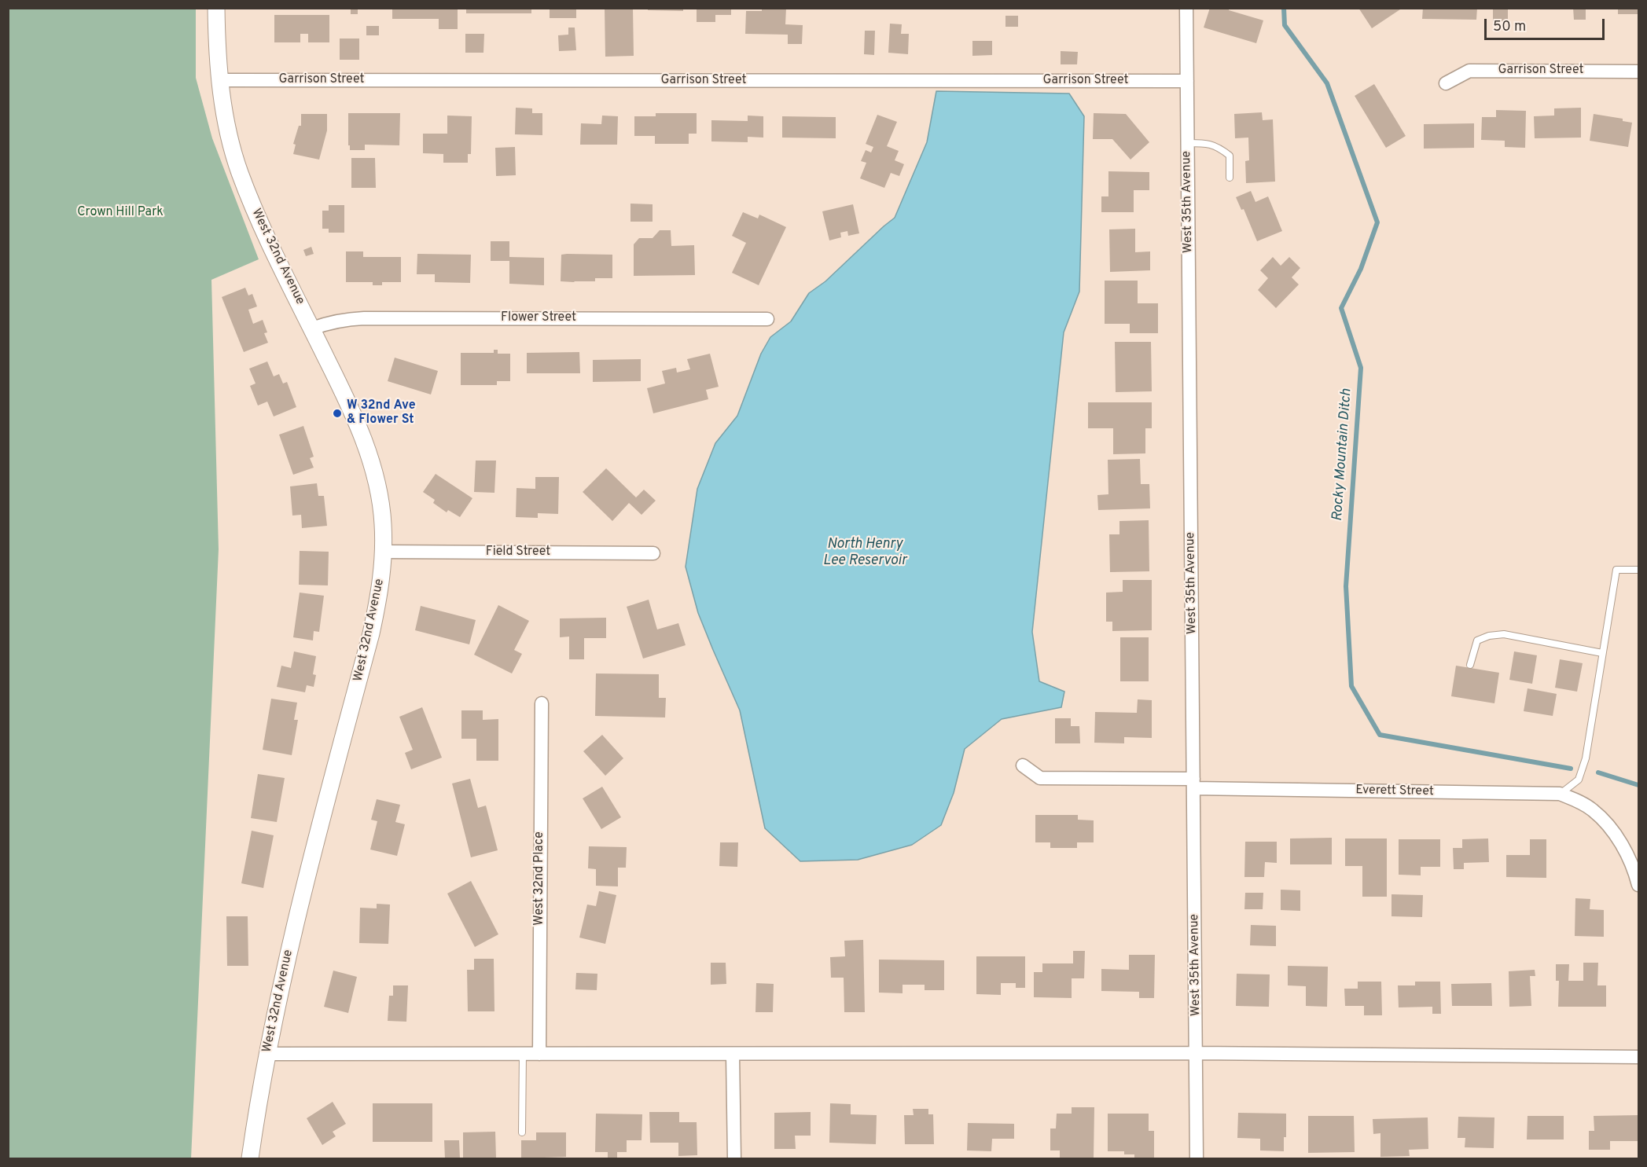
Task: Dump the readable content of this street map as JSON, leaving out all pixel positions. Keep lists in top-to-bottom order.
{
  "streets": {
    "street": [
      "Garrison Street",
      "West 35th Avenue",
      "West 32nd Avenue",
      "Flower Street",
      "Field Street",
      "Everett Street",
      "West 32nd Place"
    ]
  },
  "crossings": [
    ["Garrison Street", "West 35th Avenue"],
    ["Garrison Street", "West 32nd Avenue"],
    ["West 35th Avenue", "Everett Street"],
    ["West 32nd Avenue", "Flower Street"],
    ["West 32nd Avenue", "Field Street"]
  ],
  "water": ["Rocky Mountain Ditch", "North Henry Lee Reservoir"],
  "parks": ["Crown Hill Park"],
  "places": ["W 32nd Ave & Flower St"],
  "scale_bar": "50 m"
}
